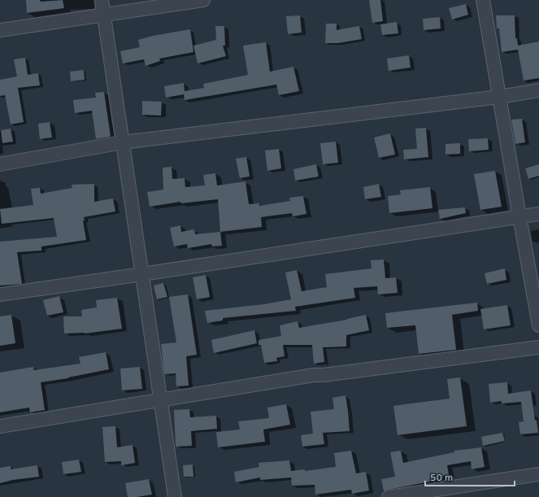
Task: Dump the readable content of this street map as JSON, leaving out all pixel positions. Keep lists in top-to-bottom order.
{
  "scale_bar": "50 m"
}
